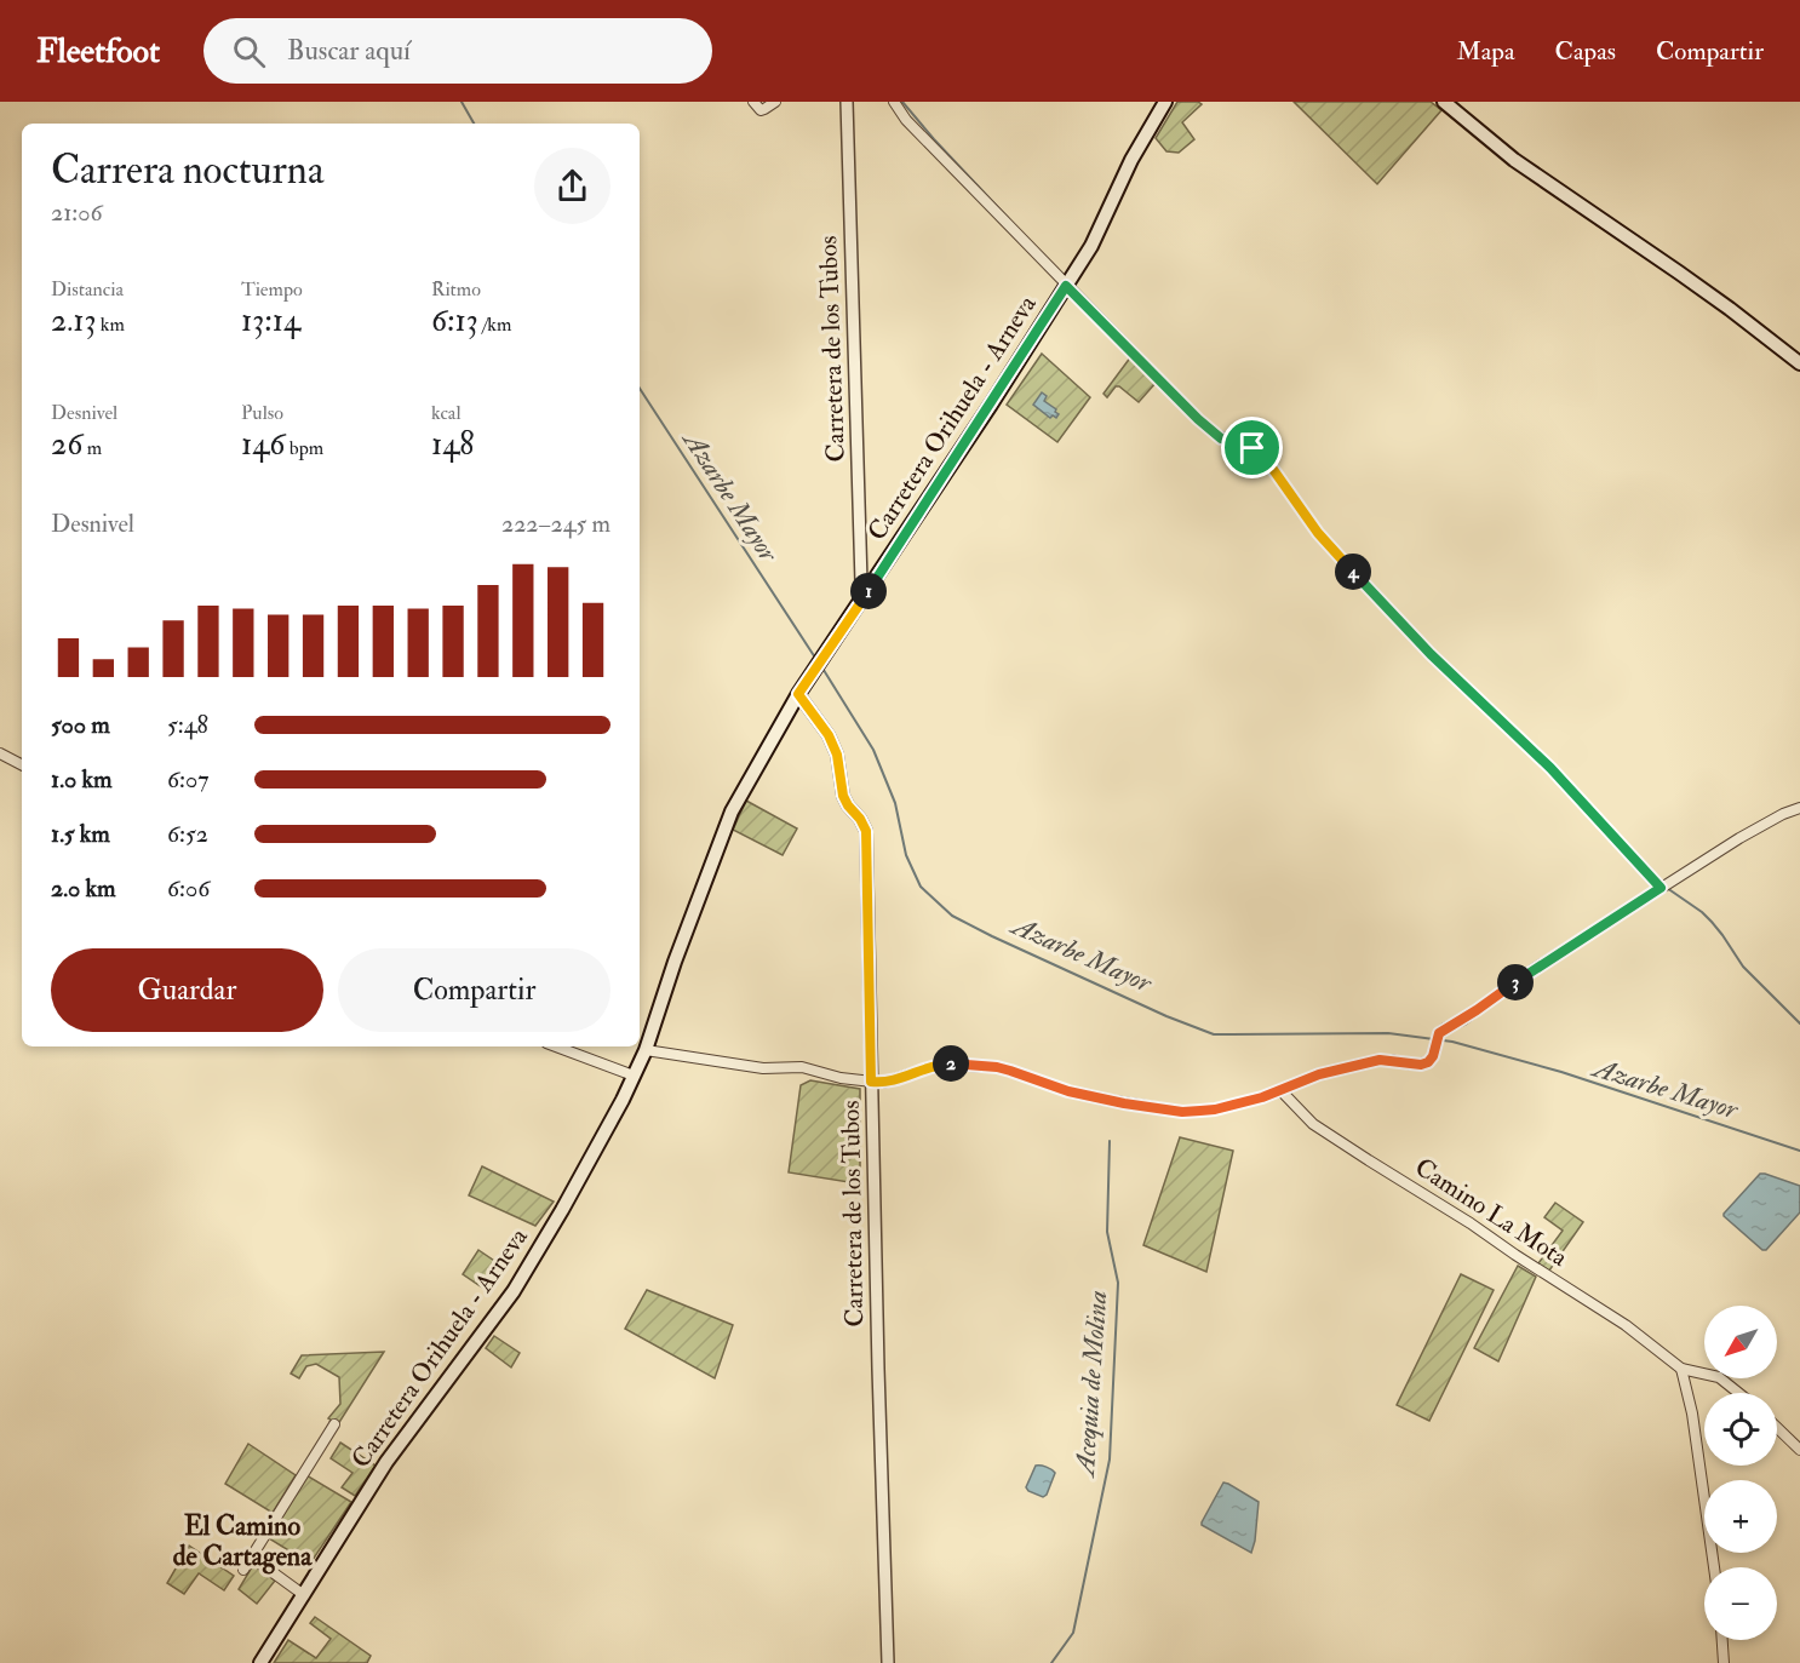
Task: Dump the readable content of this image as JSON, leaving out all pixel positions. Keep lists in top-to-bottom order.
{
  "streets": {
    "main road": ["Carretera Orihuela - Arneva"],
    "street": ["Carretera de los Tubos", "Camino La Mota"]
  },
  "crossings": [
    ["Carretera de los Tubos", "Carretera Orihuela - Arneva"]
  ],
  "districts": ["El Camino de Cartagena"],
  "water": ["Azarbe Mayor", "Acequia de Molina"],
  "north": "bottom left",
  "page": {
    "header": "Fleetfoot",
    "search": "Buscar aquí",
    "nav": ["Mapa", "Capas", "Compartir"],
    "heading": ["Carrera nocturna", "21:06"],
    "stats": [
      ["Distancia", "2.13 km"],
      ["Tiempo", "13:14"],
      ["Ritmo", "6:13 /km"],
      ["Desnivel", "26 m"],
      ["Pulso", "146 bpm"],
      ["kcal", "148"]
    ],
    "chart": ["Desnivel", "222–245 m"],
    "pins": [
      "4",
      "1",
      "3",
      "2"
    ],
    "list": [
      {
        "name": "500 m",
        "note": "5:48"
      },
      {
        "name": "1.0 km",
        "note": "6:07"
      },
      {
        "name": "1.5 km",
        "note": "6:52"
      },
      {
        "name": "2.0 km",
        "note": "6:06"
      }
    ],
    "buttons": ["Guardar", "Compartir"],
    "map_buttons": ["+", "−"]
  }
}
